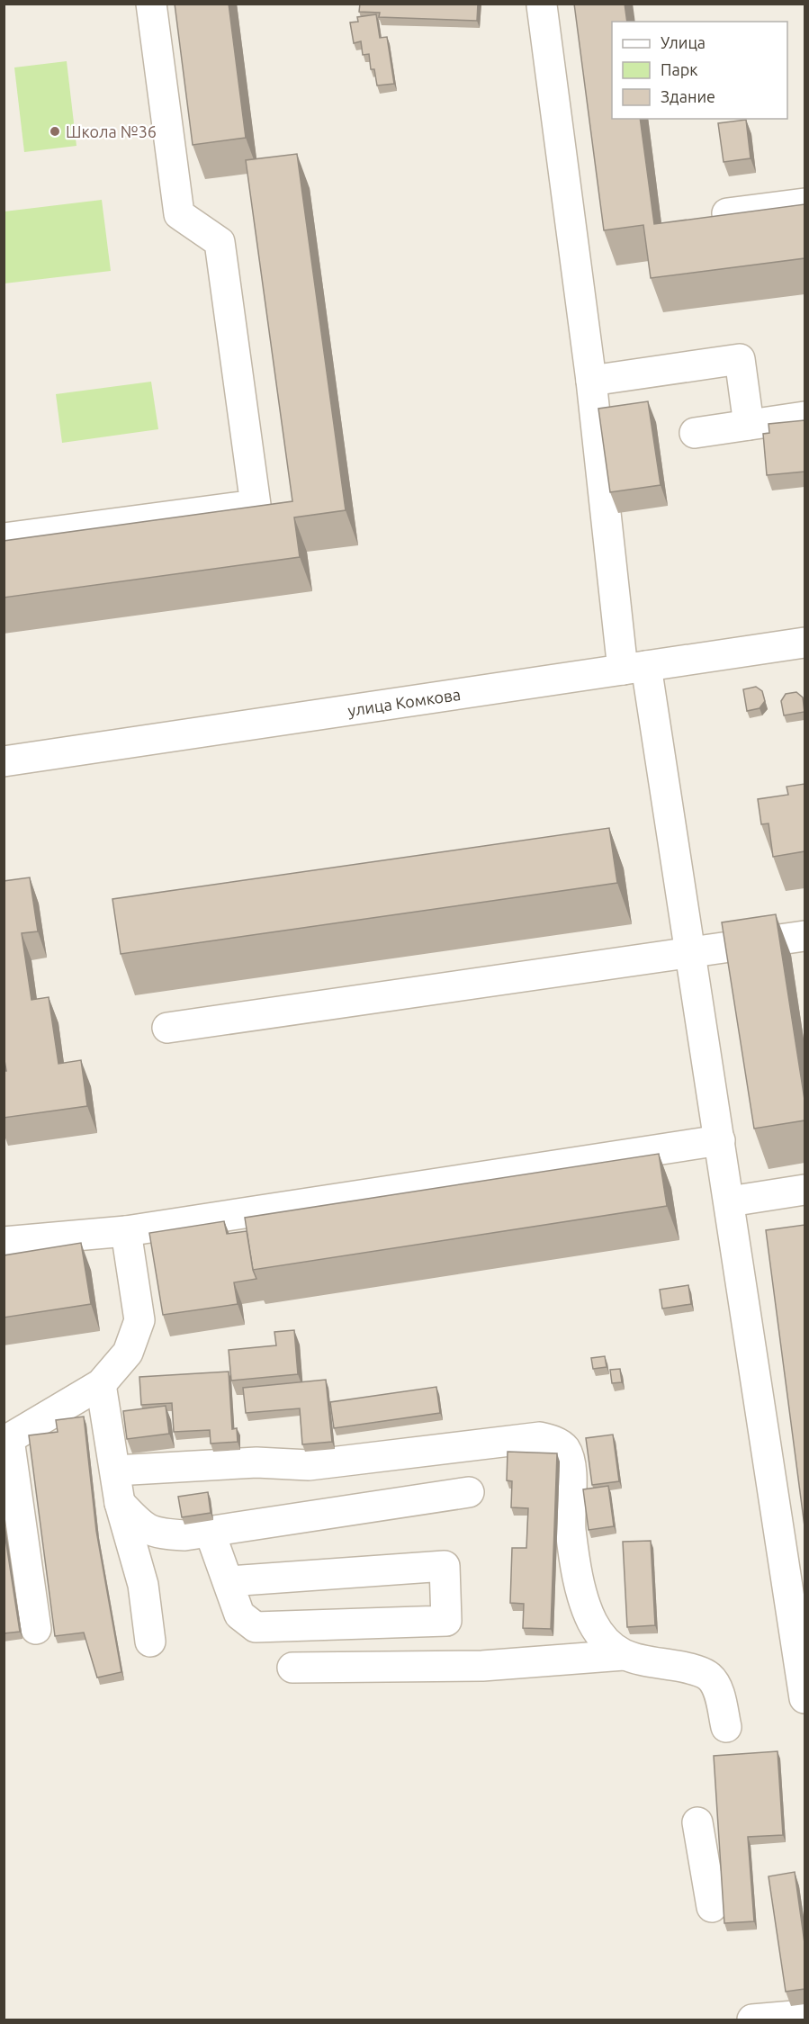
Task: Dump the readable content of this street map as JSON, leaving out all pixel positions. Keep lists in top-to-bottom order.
{
  "streets": {
    "street": ["улица Комкова"]
  },
  "places": ["Школа №36"],
  "legend": ["Улица", "Парк", "Здание"]
}
